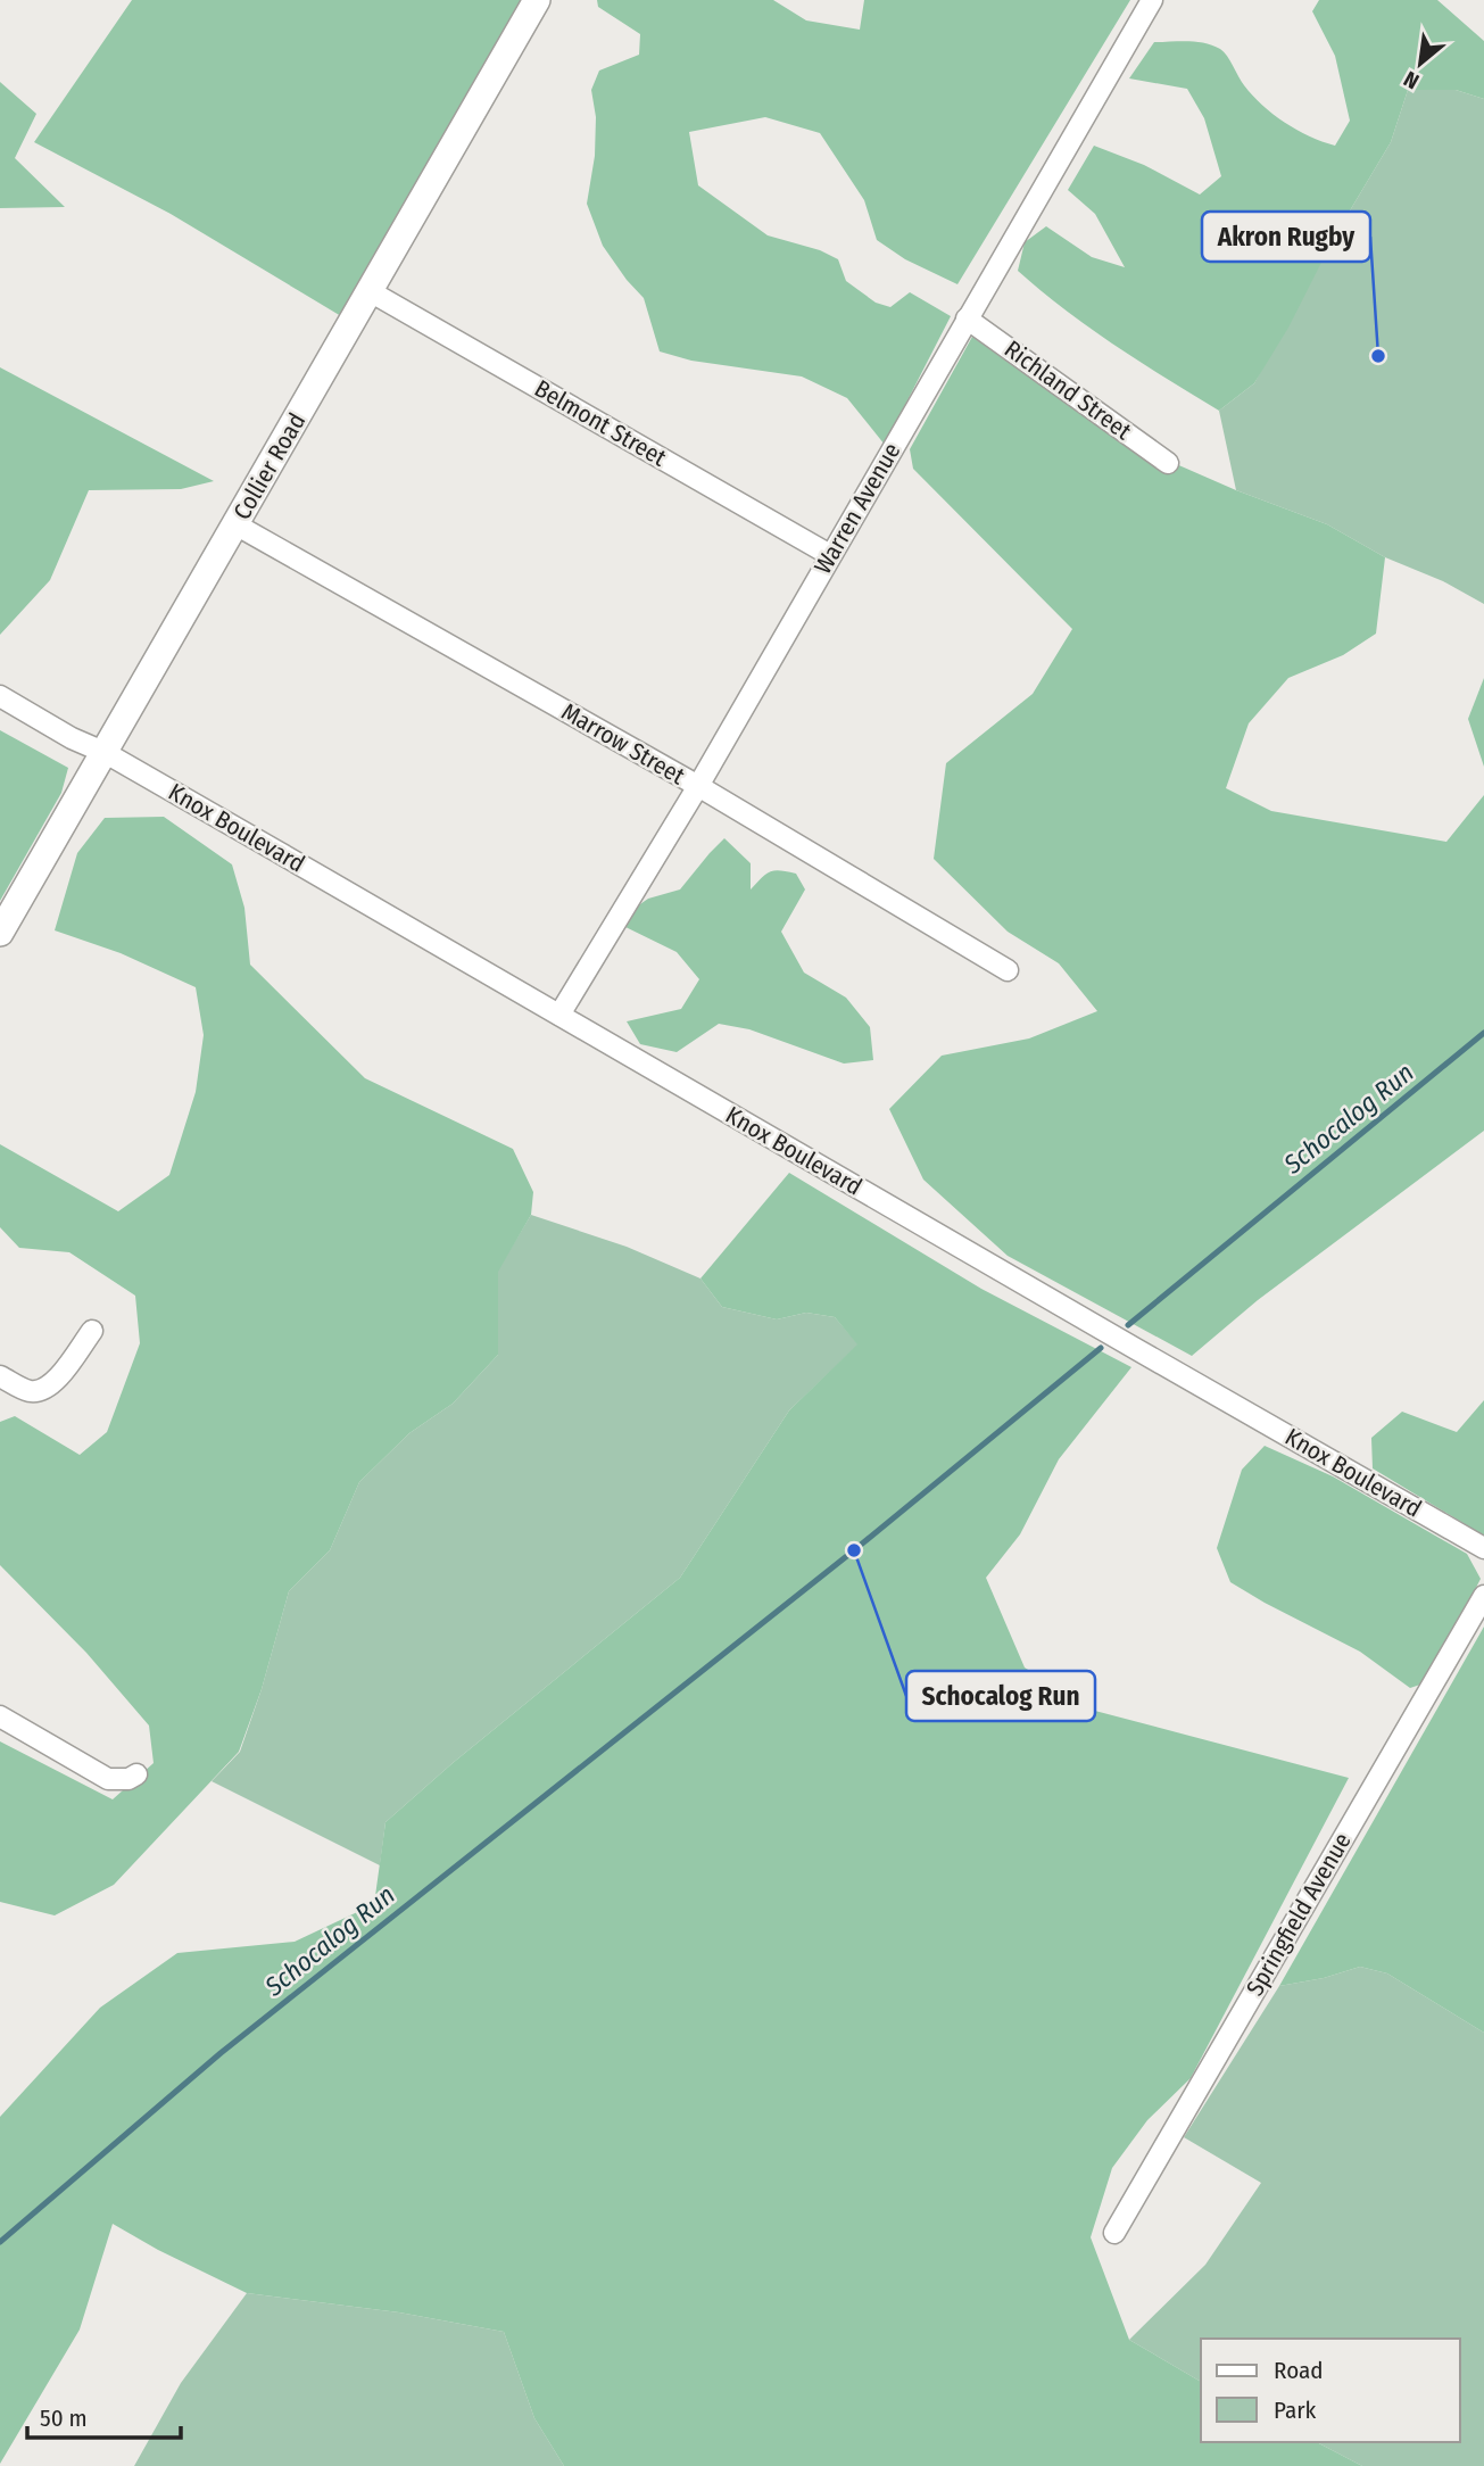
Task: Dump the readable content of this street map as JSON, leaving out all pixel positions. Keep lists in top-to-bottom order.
{
  "streets": {
    "street": [
      "Richland Street",
      "Belmont Street",
      "Collier Road",
      "Warren Avenue",
      "Marrow Street",
      "Knox Boulevard",
      "Springfield Avenue"
    ]
  },
  "crossings": [
    ["Richland Street", "Warren Avenue"],
    ["Belmont Street", "Collier Road"],
    ["Belmont Street", "Warren Avenue"],
    ["Collier Road", "Marrow Street"],
    ["Collier Road", "Knox Boulevard"],
    ["Warren Avenue", "Marrow Street"],
    ["Warren Avenue", "Knox Boulevard"]
  ],
  "water": ["Schocalog Run"],
  "places": ["Akron Rugby", "Schocalog Run"],
  "legend": ["Road", "Park"],
  "scale_bar": "50 m",
  "north": "bottom left"
}
